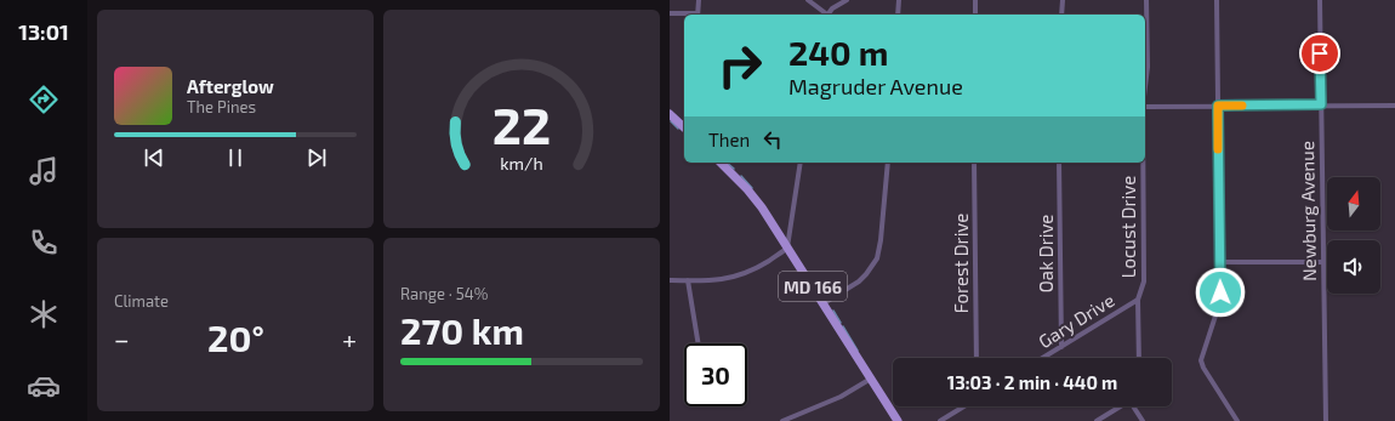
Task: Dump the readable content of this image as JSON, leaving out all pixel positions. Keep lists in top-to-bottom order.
{
  "streets": {
    "main road": ["MD 166"],
    "street": [
      "Newburg Avenue",
      "Locust Drive",
      "Oak Drive",
      "Forest Drive",
      "Gary Drive"
    ]
  },
  "crossings": [
    ["Locust Drive", "Gary Drive"],
    ["Oak Drive", "Gary Drive"]
  ],
  "north": "top",
  "page": {
    "tabs": "13:01",
    "turn": ["240 m", "Magruder Avenue"],
    "song": ["Afterglow", "The Pines"],
    "then": "Then",
    "tile": [
      "Climate",
      ["Range · 54%", "270 km"]
    ],
    "heat": ["−", "20°", "+"],
    "limit": "30",
    "trip": "13:03 · 2 min · 440 m",
    "gauge": ["22", "km/h"]
  }
}
